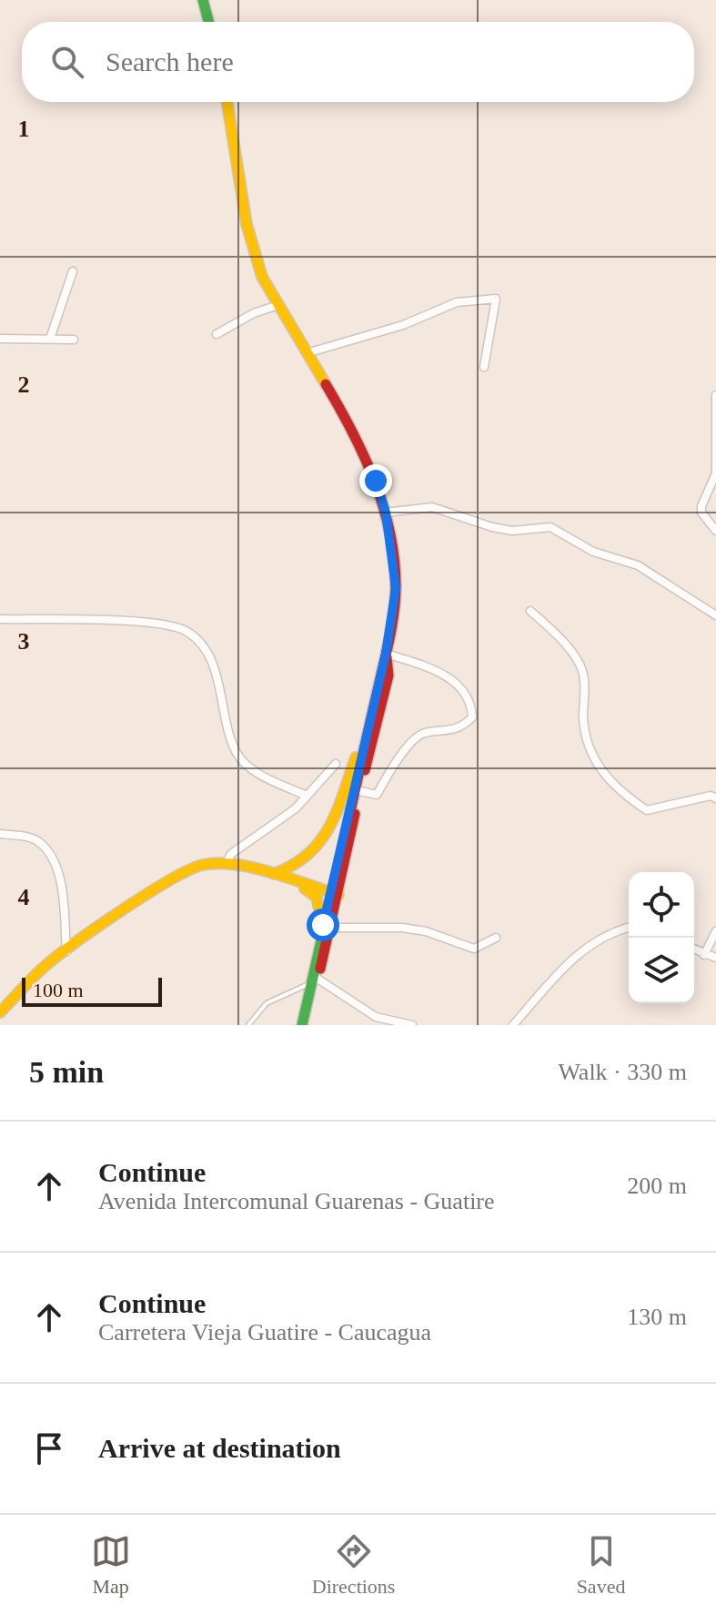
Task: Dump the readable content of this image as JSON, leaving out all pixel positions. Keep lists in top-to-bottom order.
{
  "scale_bar": "100 m",
  "page": {
    "search": "Search here",
    "scale": "100 m",
    "heading": ["5 min", "Walk · 330 m"],
    "list": [
      ["Continue", "Avenida Intercomunal Guarenas - Guatire", "200 m"],
      ["Continue", "Carretera Vieja Guatire - Caucagua", "130 m"],
      "Arrive at destination"
    ],
    "nav": ["Map", "Directions", "Saved"]
  },
  "grid": {
    "rows": [
      "1",
      "2",
      "3",
      "4"
    ]
  }
}
